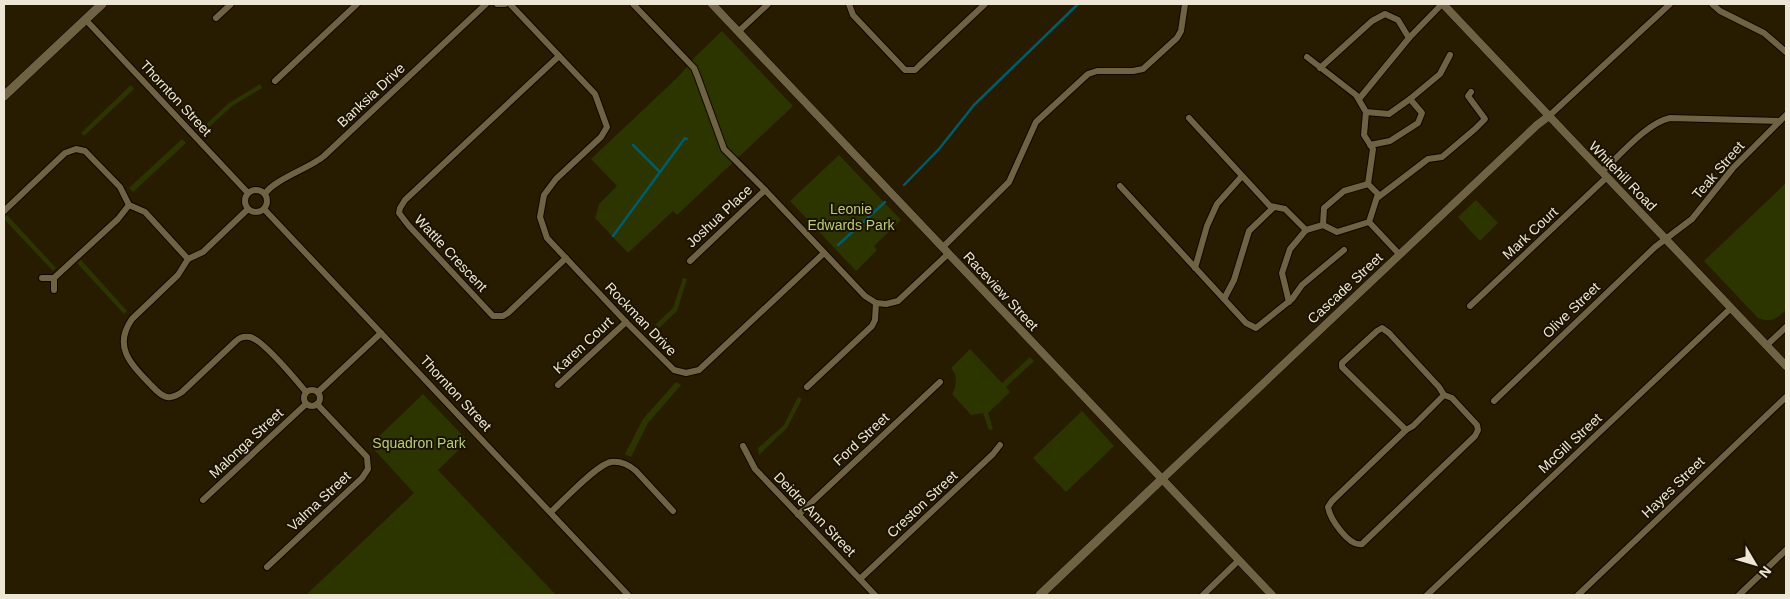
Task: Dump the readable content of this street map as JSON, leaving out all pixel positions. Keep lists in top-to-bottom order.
{
  "streets": {
    "main road": ["Cascade Street"],
    "street": [
      "Banksia Drive",
      "Thornton Street",
      "Teak Street",
      "Whitehill Road",
      "Joshua Place",
      "Mark Court",
      "Wattle Crescent",
      "Raceview Street",
      "Olive Street",
      "Rockman Drive",
      "Karen Court",
      "Ford Street",
      "Malonga Street",
      "McGill Street",
      "Hayes Street",
      "Valma Street",
      "Creston Street",
      "Deidre Ann Street"
    ]
  },
  "crossings": [
    ["Banksia Drive", "Thornton Street"],
    ["Teak Street", "Whitehill Road"],
    ["Teak Street", "Mark Court"],
    ["Teak Street", "Olive Street"],
    ["Whitehill Road", "Mark Court"],
    ["Whitehill Road", "Cascade Street"],
    ["Whitehill Road", "Olive Street"],
    ["Whitehill Road", "McGill Street"],
    ["Wattle Crescent", "Rockman Drive"],
    ["Cascade Street", "Raceview Street"],
    ["Rockman Drive", "Karen Court"],
    ["Ford Street", "Deidre Ann Street"],
    ["Malonga Street", "Valma Street"],
    ["Creston Street", "Deidre Ann Street"]
  ],
  "parks": ["Leonie Edwards Park", "Squadron Park"],
  "north": "bottom right"
}
